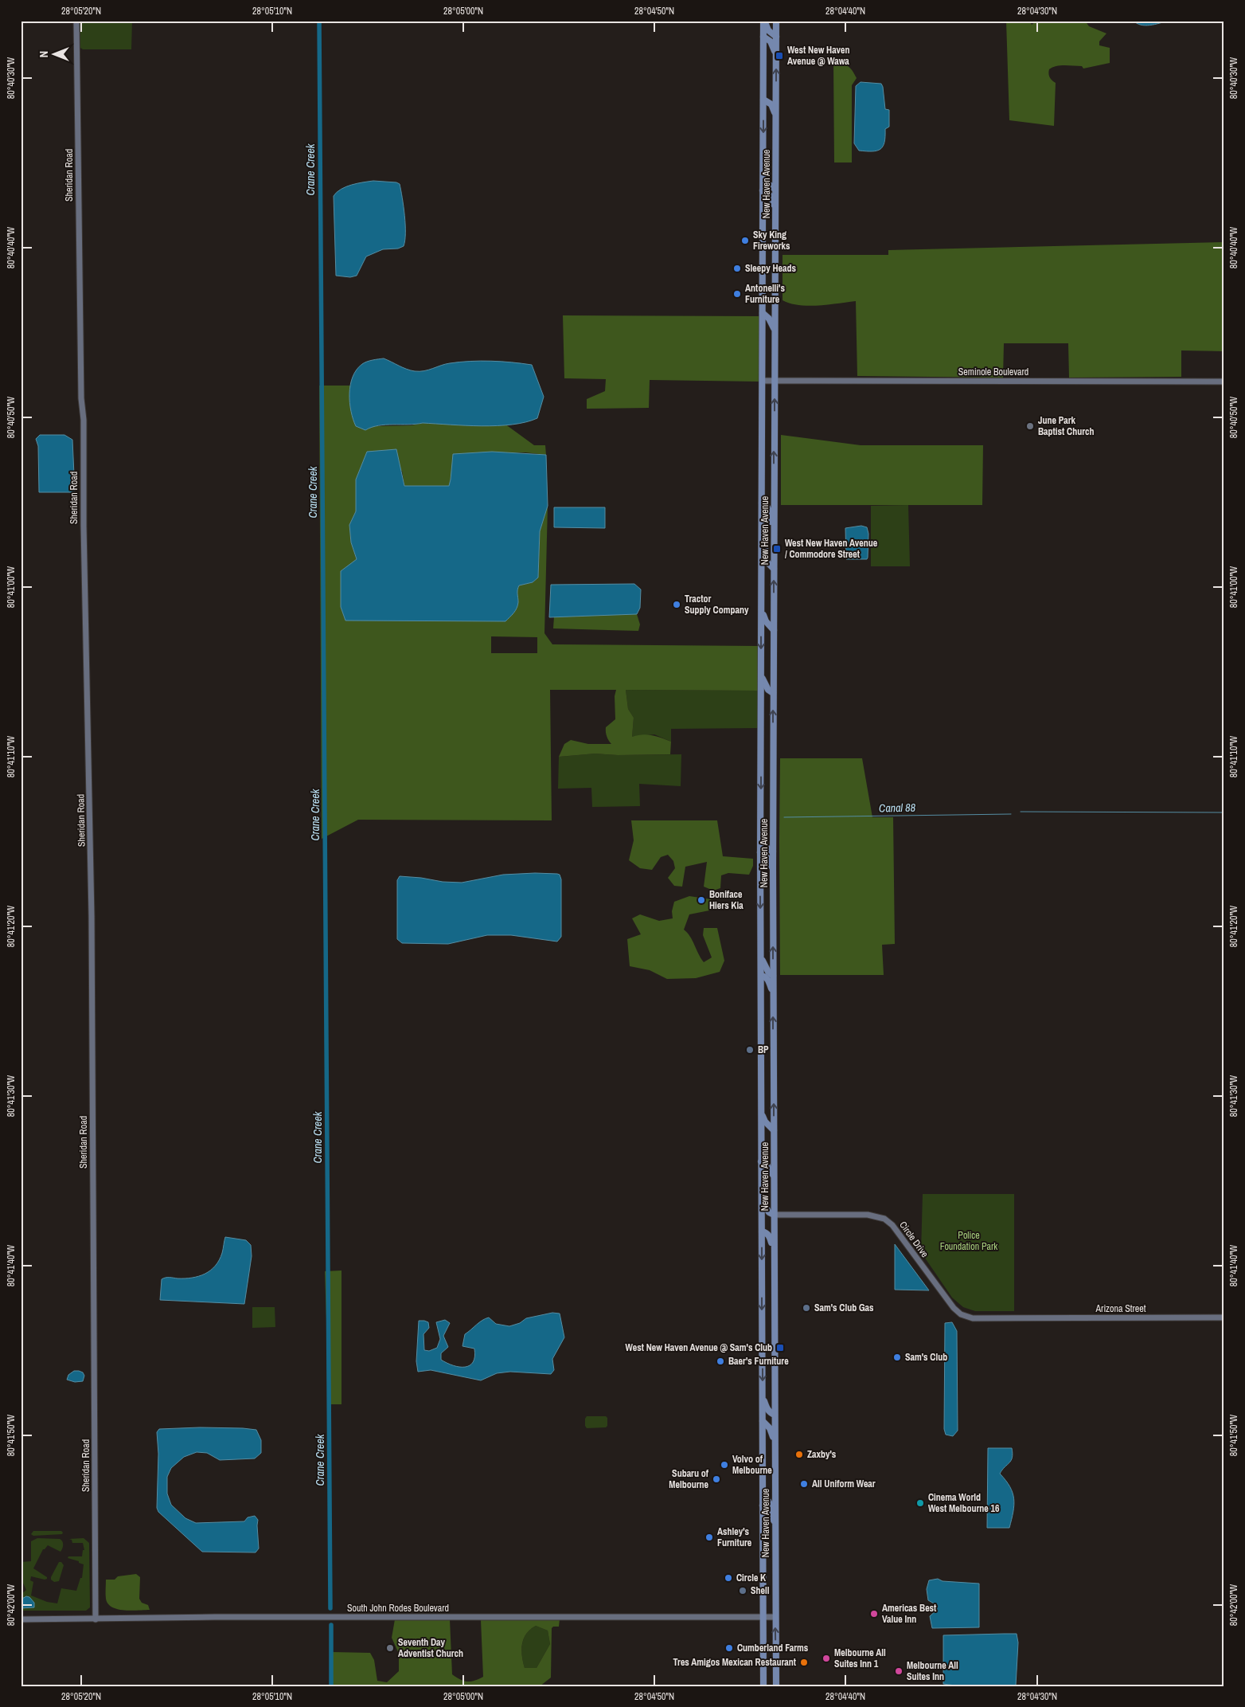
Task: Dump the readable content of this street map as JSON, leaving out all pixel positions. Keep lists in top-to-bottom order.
{
  "streets": {
    "main road": ["New Haven Avenue"],
    "street": [
      "Sheridan Road",
      "Seminole Boulevard",
      "Circle Drive",
      "Arizona Street",
      "South John Rodes Boulevard"
    ]
  },
  "crossings": [
    ["Sheridan Road", "South John Rodes Boulevard"],
    ["New Haven Avenue", "Seminole Boulevard"],
    ["New Haven Avenue", "Circle Drive"],
    ["New Haven Avenue", "South John Rodes Boulevard"],
    ["Circle Drive", "Arizona Street"]
  ],
  "water": ["Crane Creek", "Canal 88"],
  "parks": ["Police Foundation Park"],
  "places": {
    "transit": ["West New Haven Avenue @ Wawa", "West New Haven Avenue / Commodore Street", "West New Haven Avenue @ Sam's Club"],
    "other": [
      "Sky King Fireworks",
      "Sleepy Heads",
      "Antonelli's Furniture",
      "June Park Baptist Church",
      "Tractor Supply Company",
      "Boniface Hiers Kia",
      "BP",
      "Sam's Club Gas",
      "Sam's Club",
      "Baer's Furniture",
      "Zaxby's",
      "Volvo of Melbourne",
      "Subaru of Melbourne",
      "All Uniform Wear",
      "Cinema World West Melbourne 16",
      "Ashley's Furniture",
      "Circle K",
      "Shell",
      "Americas Best Value Inn",
      "Seventh Day Adventist Church",
      "Cumberland Farms",
      "Melbourne All Suites Inn 1",
      "Tres Amigos Mexican Restaurant",
      "Melbourne All Suites Inn"
    ]
  },
  "north": "left",
  "coordinates": [
    "28°05'20\"N",
    "28°05'10\"N",
    "28°05'00\"N",
    "28°04'50\"N",
    "28°04'40\"N",
    "28°04'30\"N",
    "80°40'30\"W",
    "80°40'40\"W",
    "80°40'50\"W",
    "80°41'00\"W",
    "80°41'10\"W",
    "80°41'20\"W",
    "80°41'30\"W",
    "80°41'40\"W",
    "80°41'50\"W",
    "80°42'00\"W"
  ]
}
